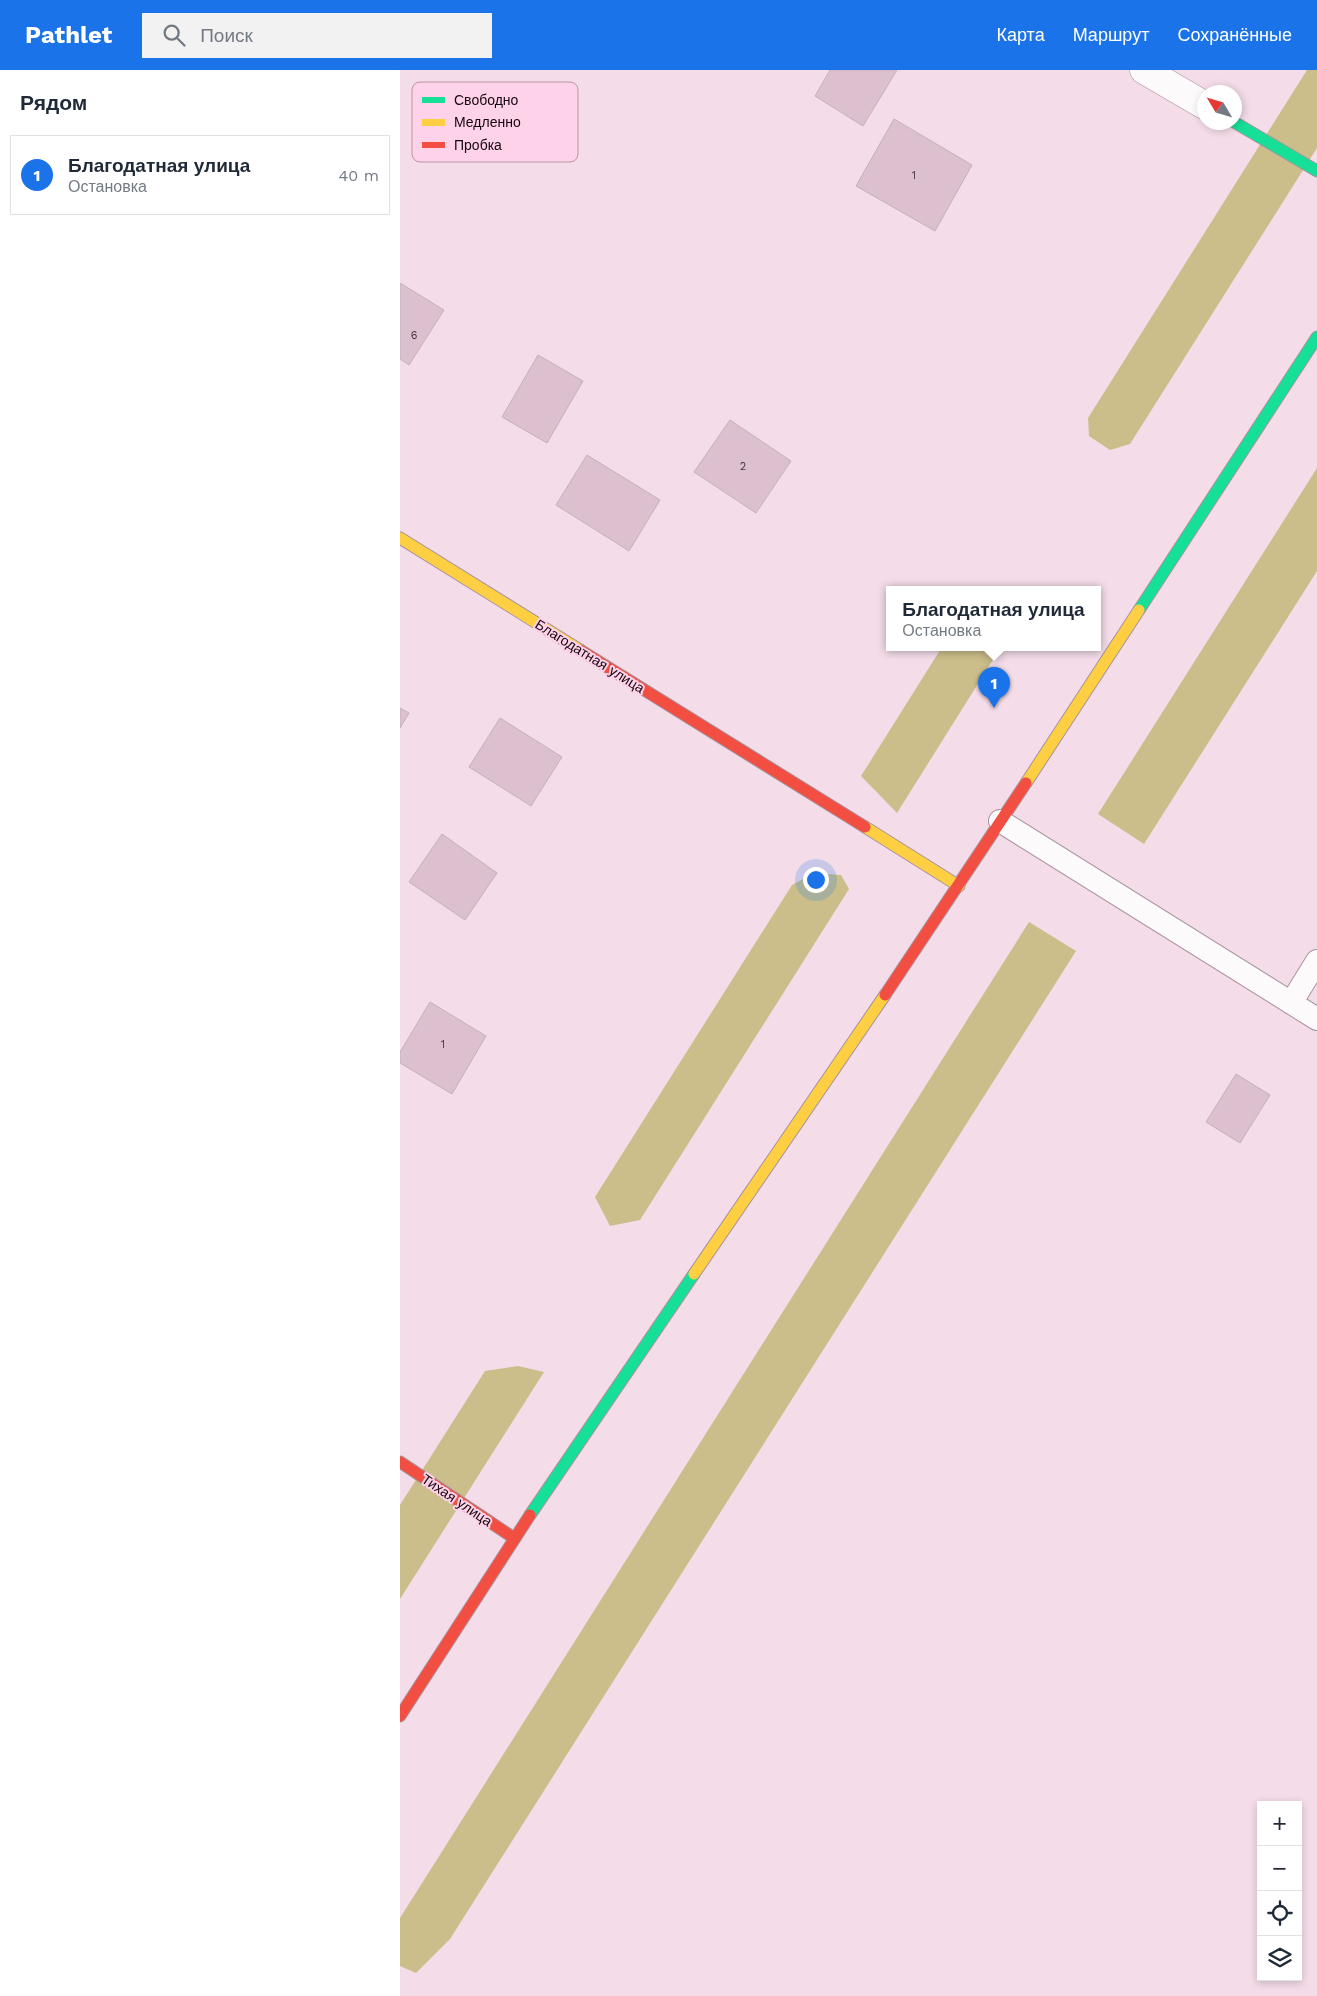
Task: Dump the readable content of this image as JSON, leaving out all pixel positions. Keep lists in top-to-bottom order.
{
  "streets": {
    "street": ["Благодатная улица", "Тихая улица"]
  },
  "house_numbers": [
    "1",
    "6",
    "2",
    "1"
  ],
  "legend": ["Свободно", "Медленно", "Пробка"],
  "north": "top left",
  "page": {
    "header": "Pathlet",
    "search": "Поиск",
    "nav": ["Карта", "Маршрут", "Сохранённые"],
    "heading": "Рядом",
    "list": [
      {
        "mark": "1",
        "name": "Благодатная улица",
        "note": "Остановка",
        "value": "40 m"
      }
    ],
    "popup": ["Благодатная улица", "Остановка"],
    "pins": "1",
    "map_buttons": ["+", "−"]
  }
}
